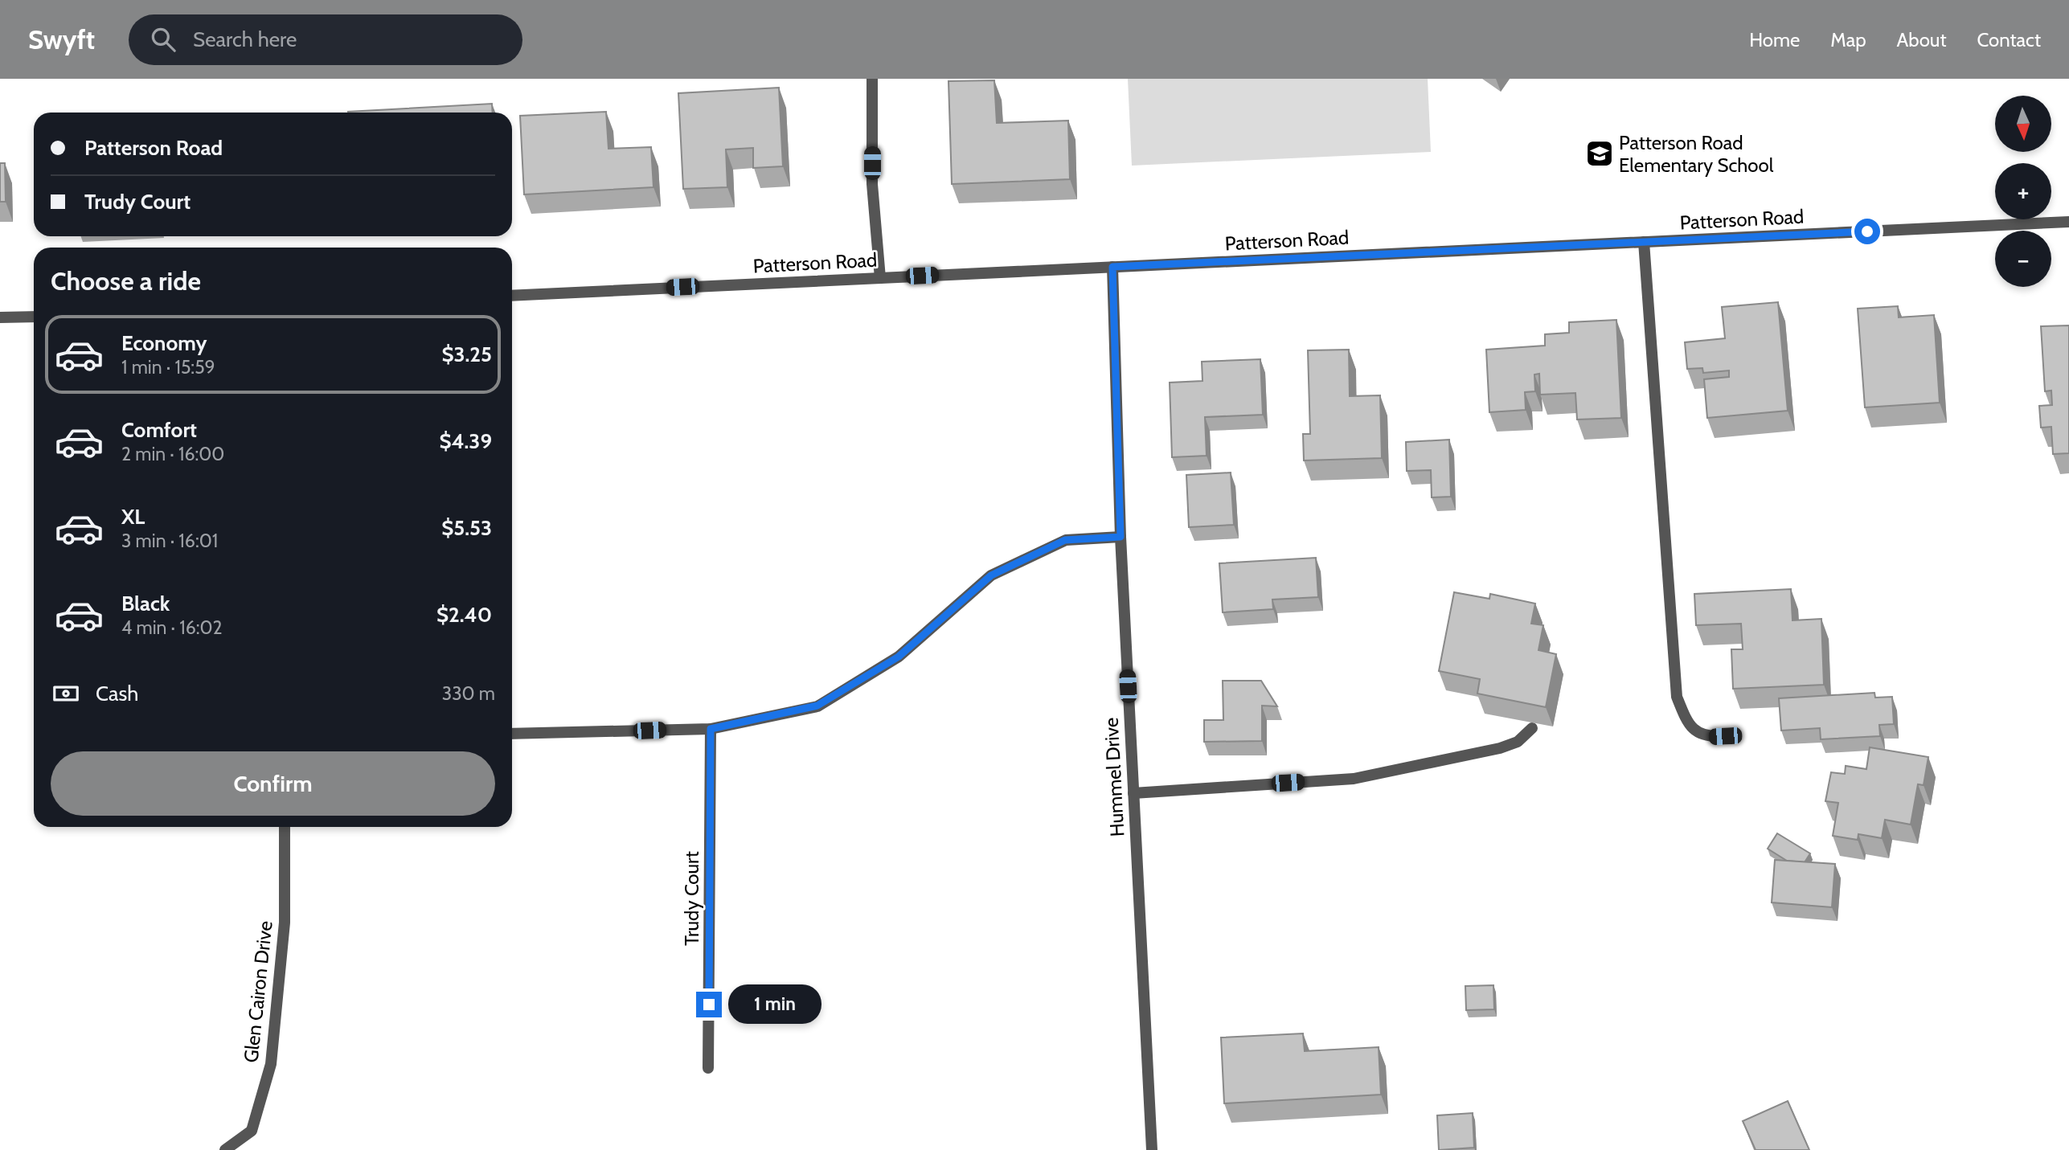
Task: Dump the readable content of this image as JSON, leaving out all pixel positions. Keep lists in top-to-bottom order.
{
  "streets": {
    "street": [
      "Patterson Road",
      "Hummel Drive",
      "Trudy Court",
      "Glen Cairon Drive"
    ]
  },
  "crossings": [
    ["Patterson Road", "Hummel Drive"]
  ],
  "places": {
    "school or university": ["Patterson Road Elementary School"]
  },
  "north": "bottom",
  "page": {
    "header": "Swyft",
    "search": "Search here",
    "nav": [
      "Home",
      "Map",
      "About",
      "Contact"
    ],
    "map_buttons": ["+", "−"],
    "banner": ["Patterson Road", "Trudy Court"],
    "heading": "Choose a ride",
    "list": [
      {
        "name": "Economy",
        "note": "1 min · 15:59",
        "value": "$3.25"
      },
      {
        "name": "Comfort",
        "note": "2 min · 16:00",
        "value": "$4.39"
      },
      {
        "name": "XL",
        "note": "3 min · 16:01",
        "value": "$5.53"
      },
      {
        "name": "Black",
        "note": "4 min · 16:02",
        "value": "$2.40"
      }
    ],
    "pay": ["Cash", "330 m"],
    "buttons": "Confirm",
    "bubble": "1 min"
  }
}
